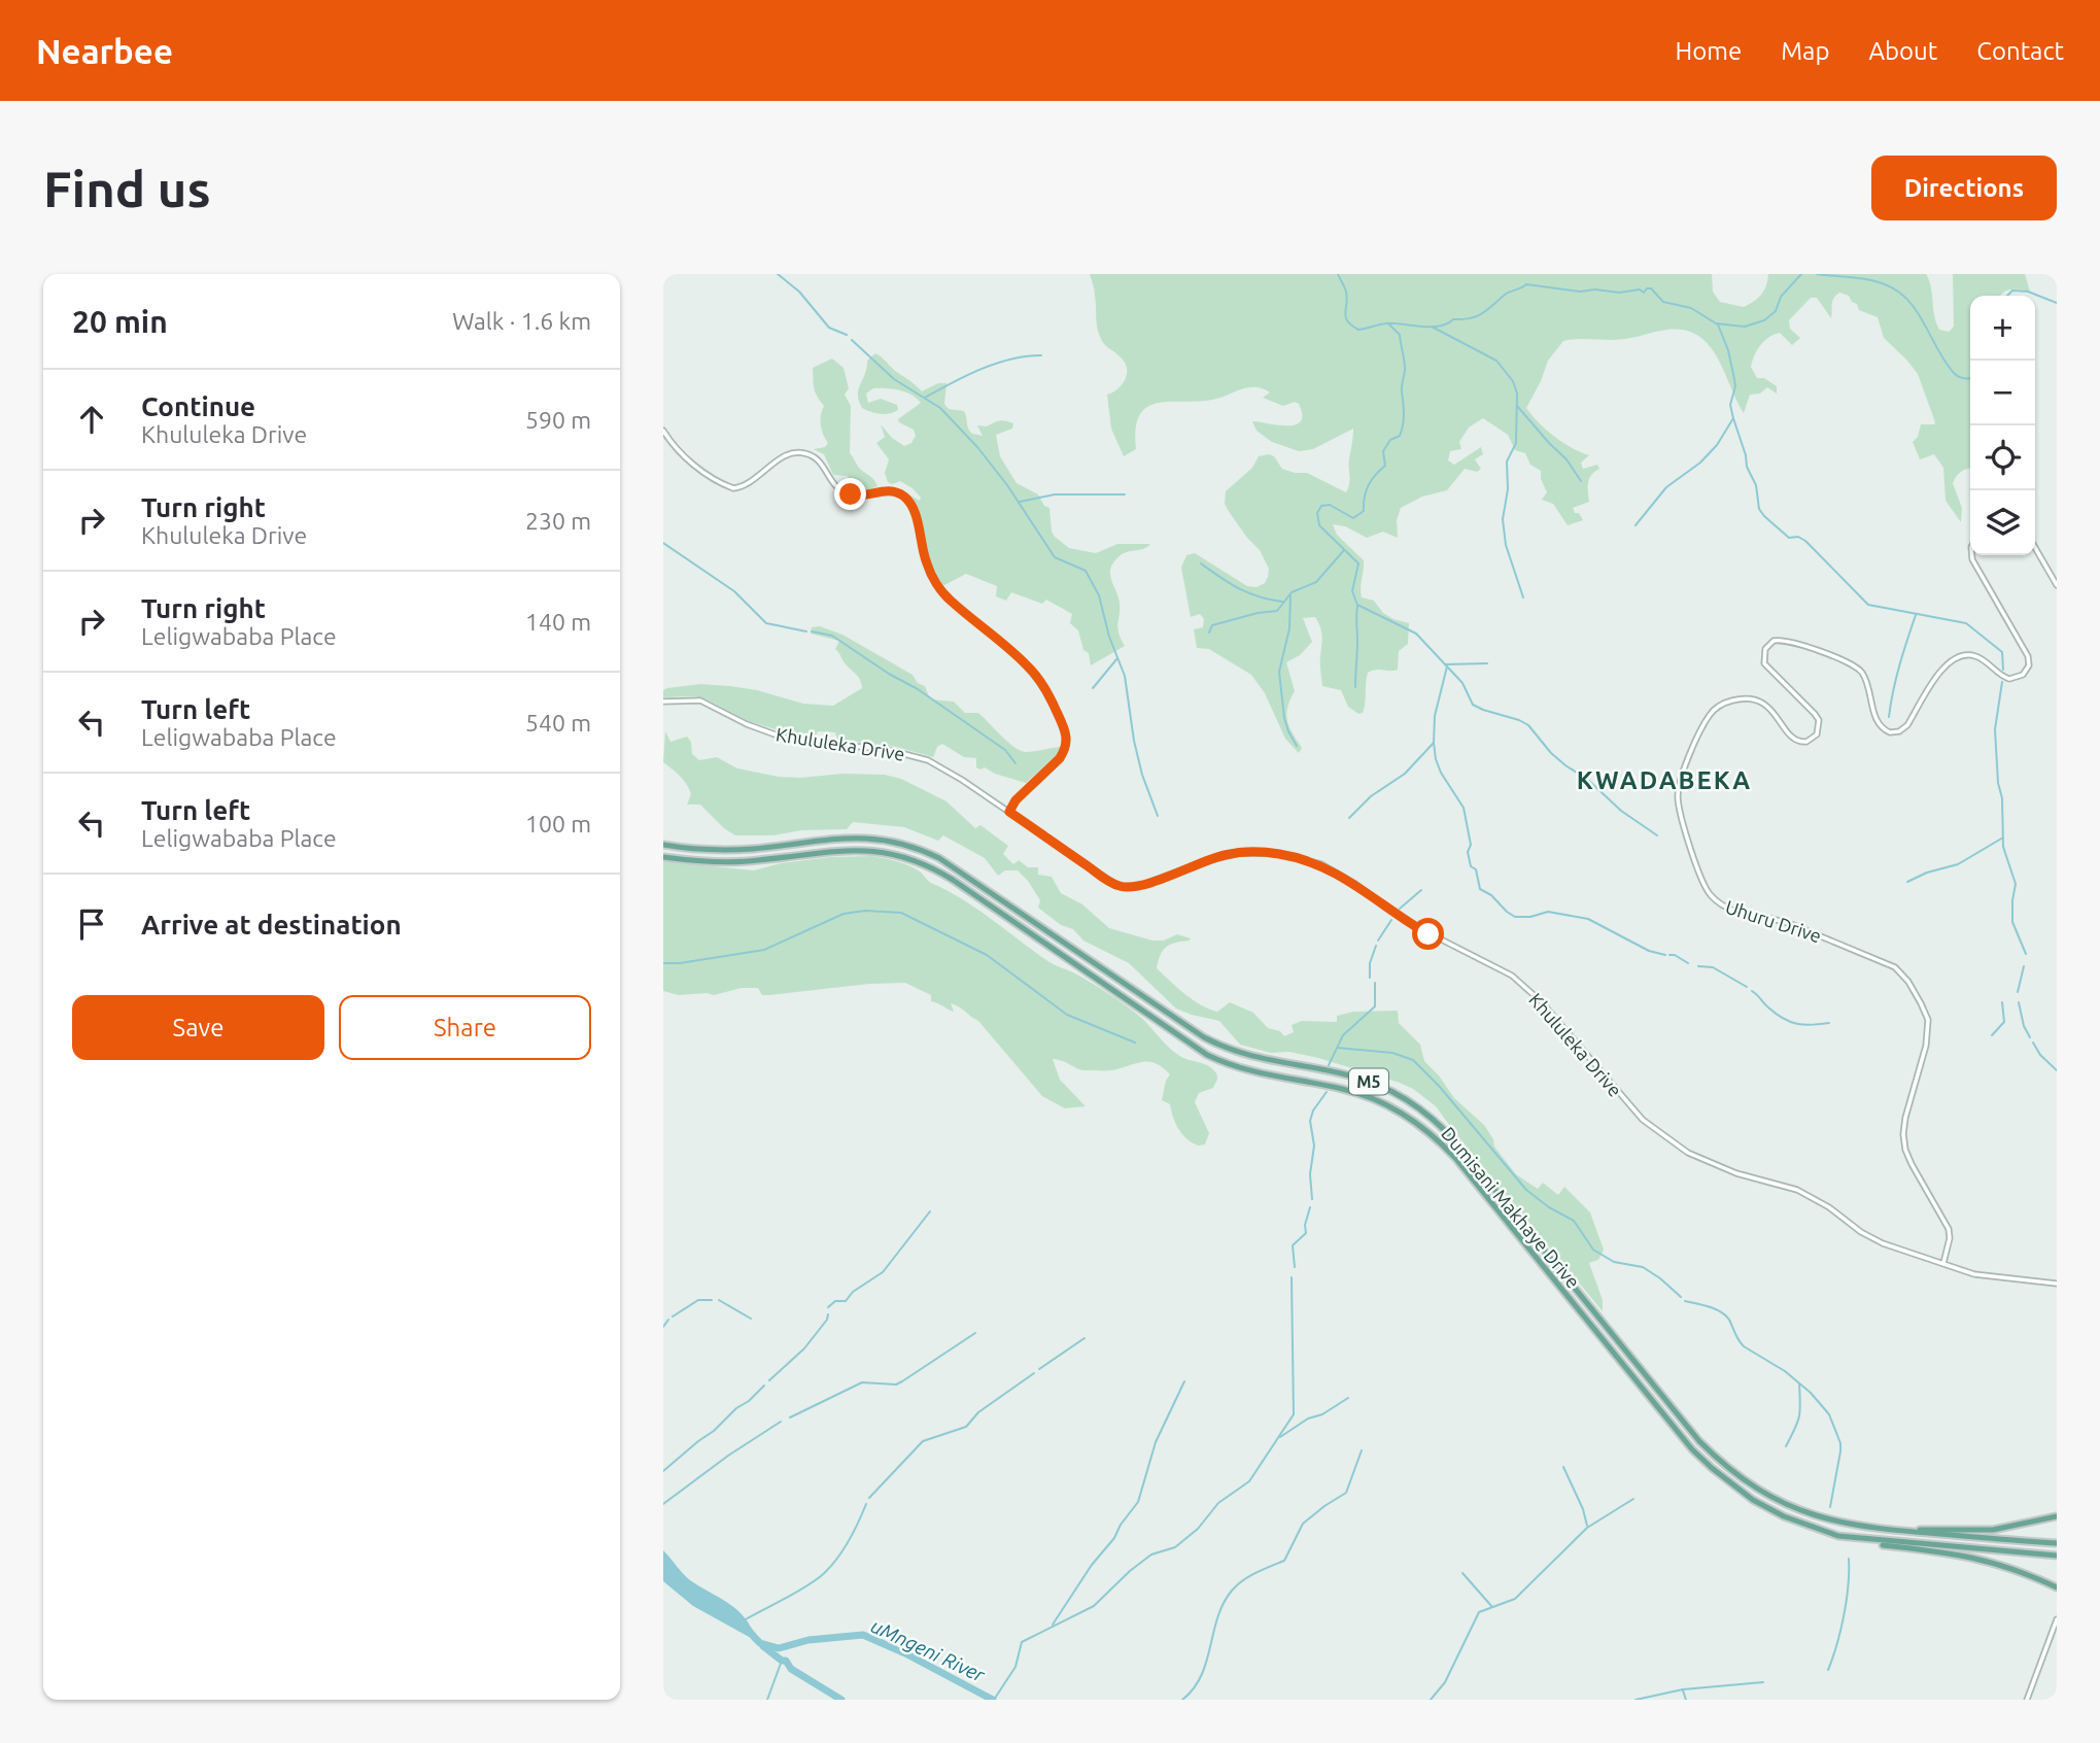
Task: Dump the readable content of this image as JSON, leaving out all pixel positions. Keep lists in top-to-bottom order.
{
  "streets": {
    "main road": ["M5", "Dumisani Makhaye Drive"],
    "street": ["Khululeka Drive", "Uhuru Drive"]
  },
  "crossings": [
    ["Khululeka Drive", "Uhuru Drive"]
  ],
  "districts": ["KWADABEKA"],
  "water": ["uMngeni River"],
  "page": {
    "header": "Nearbee",
    "nav": [
      "Home",
      "Map",
      "About",
      "Contact"
    ],
    "buttons": [
      "Directions",
      ["Save", "Share"]
    ],
    "title": "Find us",
    "heading": ["20 min", "Walk · 1.6 km"],
    "map_buttons": ["+", "−"],
    "list": [
      ["Continue", "Khululeka Drive", "590 m"],
      ["Turn right", "Khululeka Drive", "230 m"],
      ["Turn right", "Leligwababa Place", "140 m"],
      ["Turn left", "Leligwababa Place", "540 m"],
      ["Turn left", "Leligwababa Place", "100 m"],
      "Arrive at destination"
    ]
  }
}
